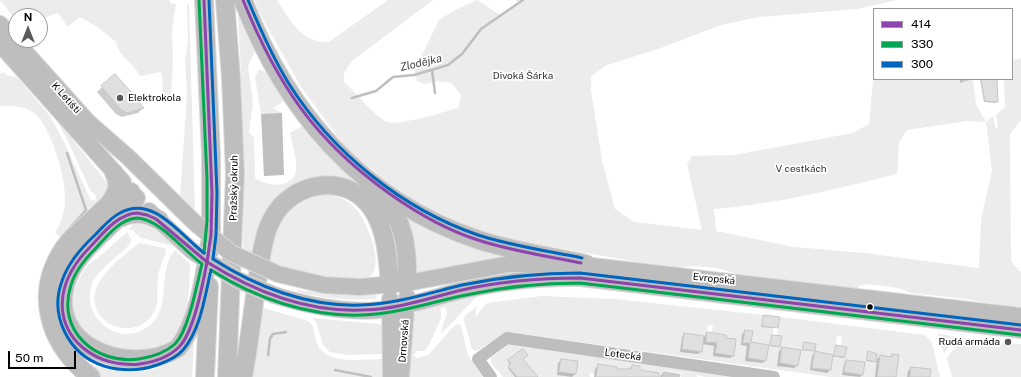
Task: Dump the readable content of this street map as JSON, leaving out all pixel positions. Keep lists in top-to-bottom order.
{
  "streets": {
    "highway": ["Pražský okruh"],
    "main road": ["K Letišti", "Evropská", "Drnovská"],
    "street": ["Letecká"]
  },
  "crossings": [
    ["K Letišti", "Evropská"],
    ["Evropská", "Drnovská"]
  ],
  "water": ["Zlodějka"],
  "parks": ["Divoká Šárka", "V cestkách"],
  "places": ["Elektrokola", "Rudá armáda"],
  "lines": ["transit line 414", "transit line 330", "transit line 300"],
  "legend": ["414", "330", "300"],
  "scale_bar": "50 m",
  "north": "top"
}
